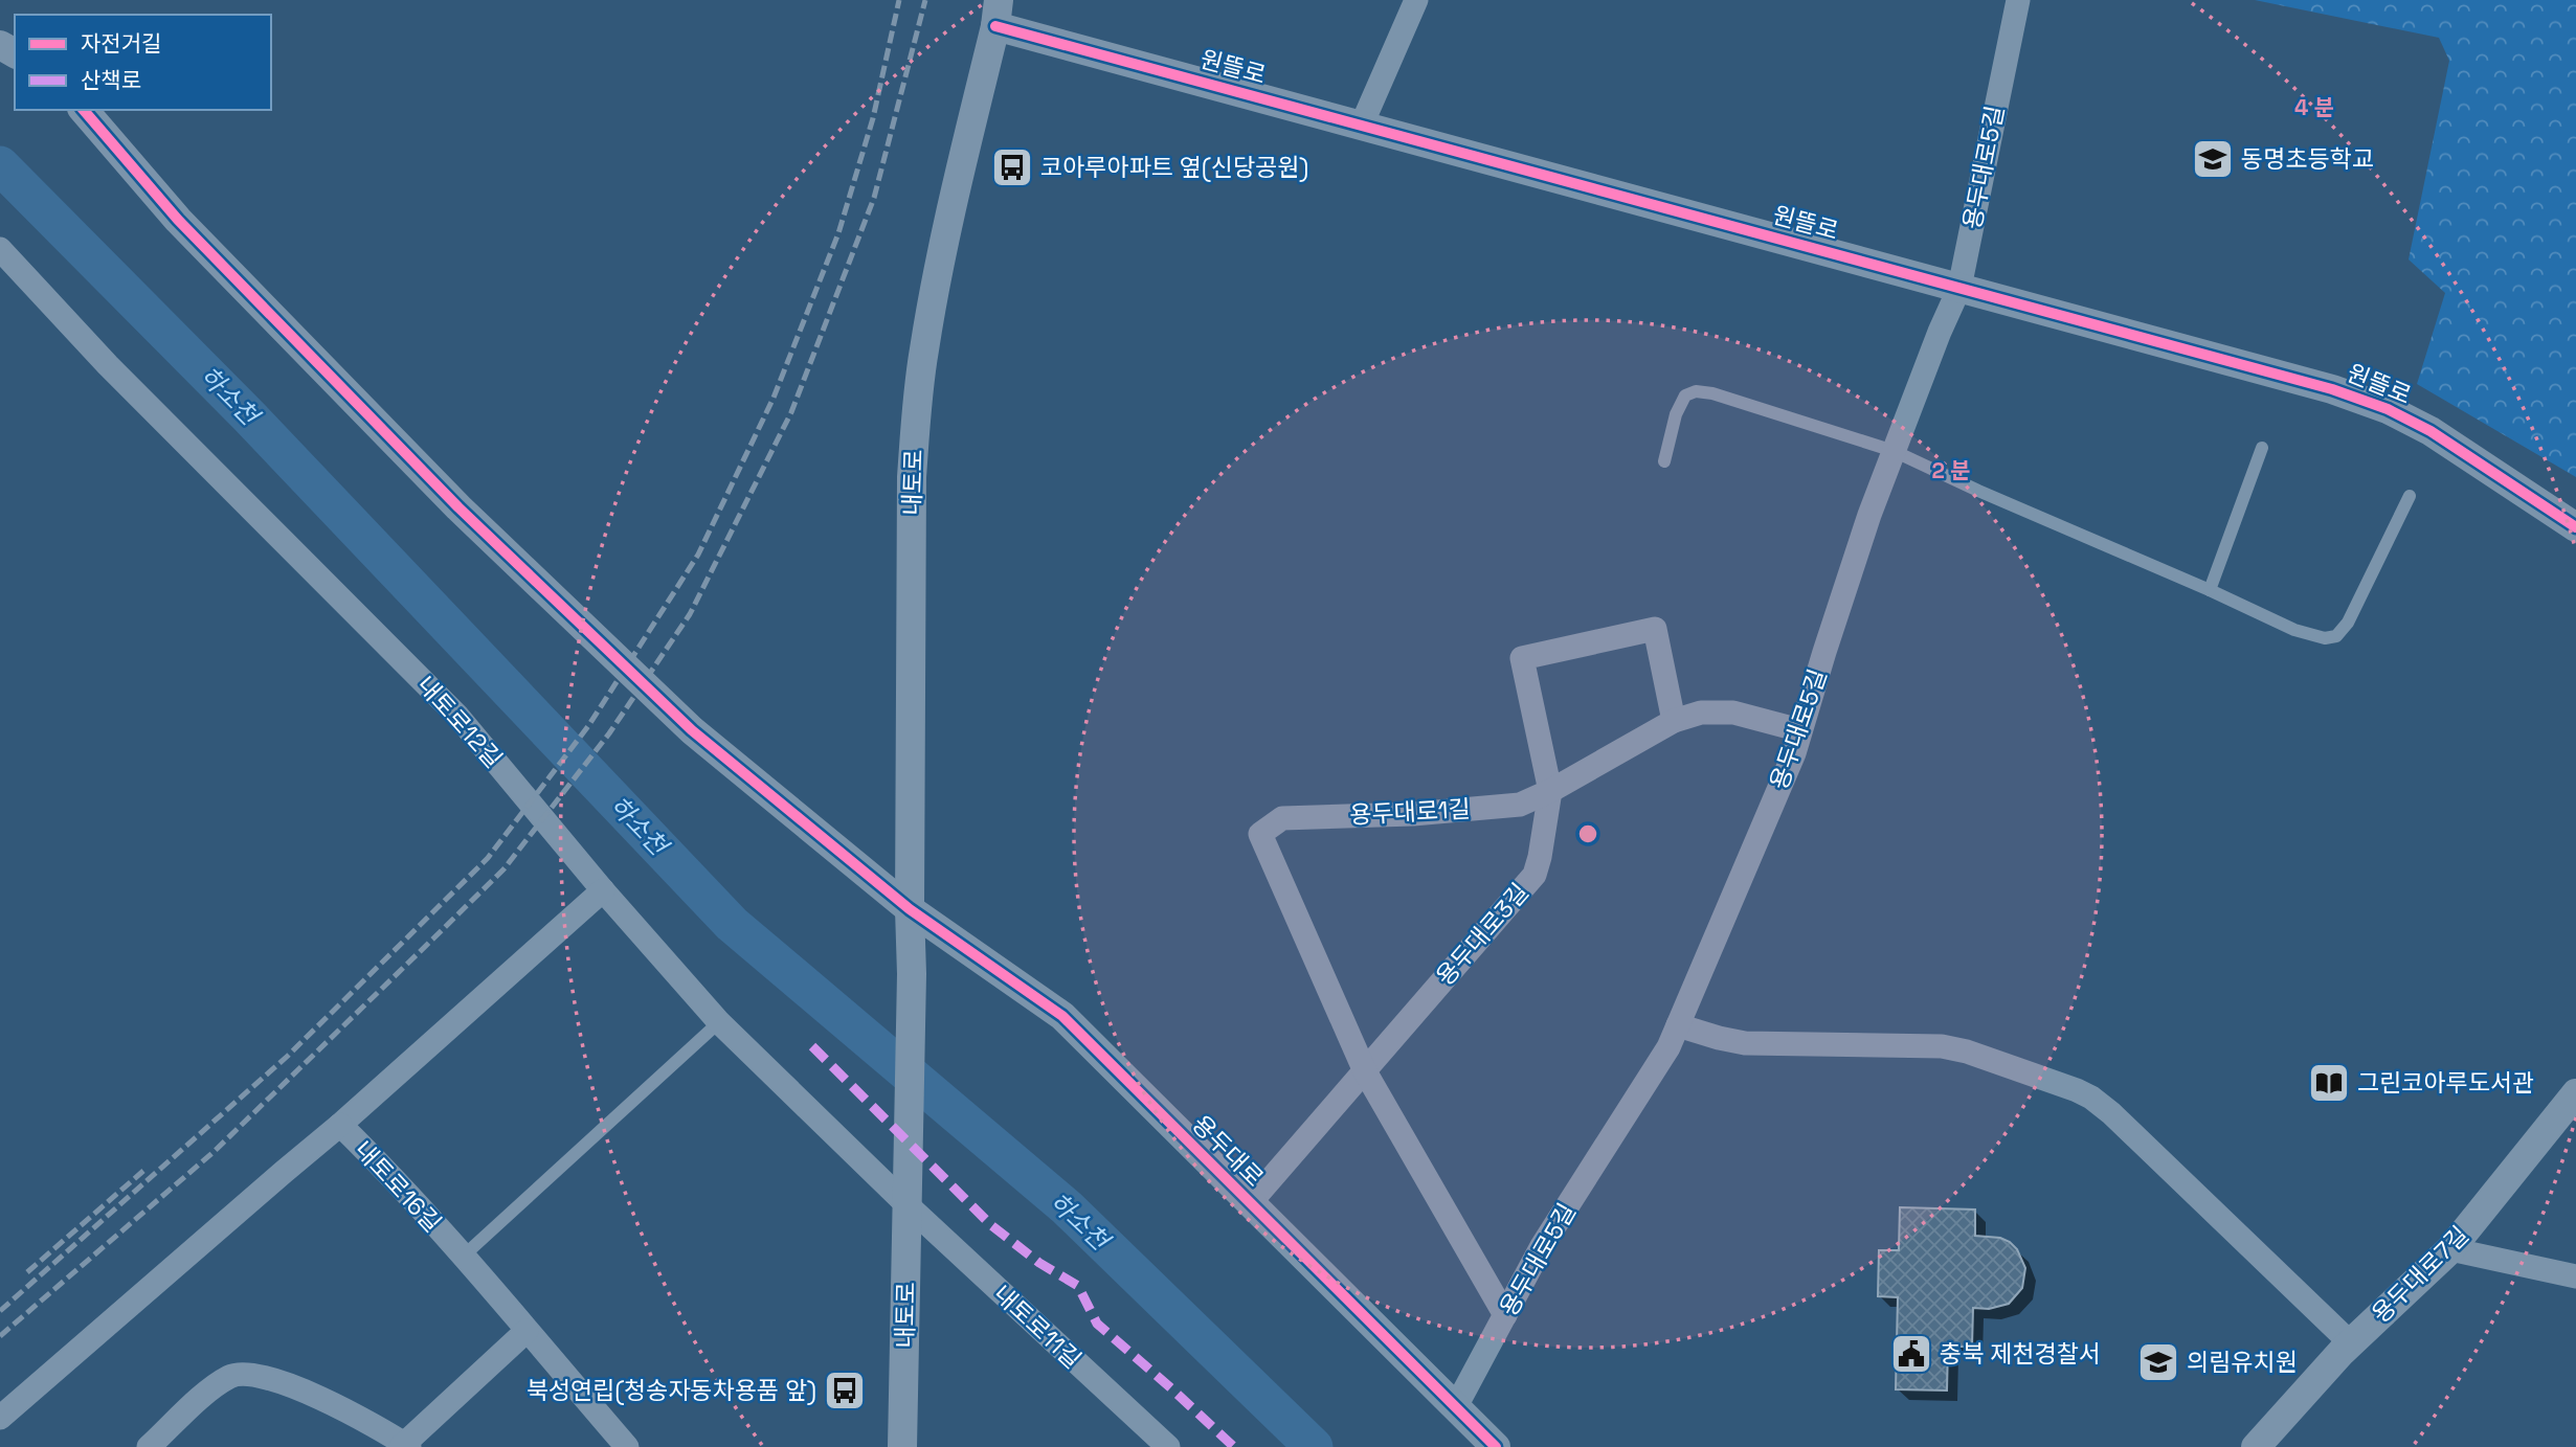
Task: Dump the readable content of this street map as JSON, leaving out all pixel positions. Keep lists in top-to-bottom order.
{
  "streets": {
    "street": [
      "원뜰로",
      "용두대로5길",
      "내토로",
      "내토로12길",
      "용두대로1길",
      "용두대로3길",
      "용두대로",
      "내토로16길",
      "용두대로7길",
      "내토로11길"
    ]
  },
  "crossings": [
    ["원뜰로", "용두대로5길"],
    ["원뜰로", "내토로"],
    ["용두대로5길", "용두대로1길"],
    ["용두대로5길", "용두대로"],
    ["내토로", "내토로12길"],
    ["내토로", "용두대로"],
    ["내토로", "내토로11길"],
    ["내토로12길", "내토로16길"],
    ["내토로12길", "내토로11길"],
    ["용두대로1길", "용두대로3길"],
    ["용두대로3길", "용두대로"]
  ],
  "water": ["하소천"],
  "places": {
    "school or university": ["동명초등학교", "의림유치원"],
    "bus stop": ["코아루아파트 옆(신당공원)", "북성연립(청송자동차용품 앞)"],
    "library": ["그린코아루도서관"],
    "public building": ["충북 제천경찰서"]
  },
  "legend": ["자전거길", "산책로"],
  "rings": ["4 분", "2 분"]
}
